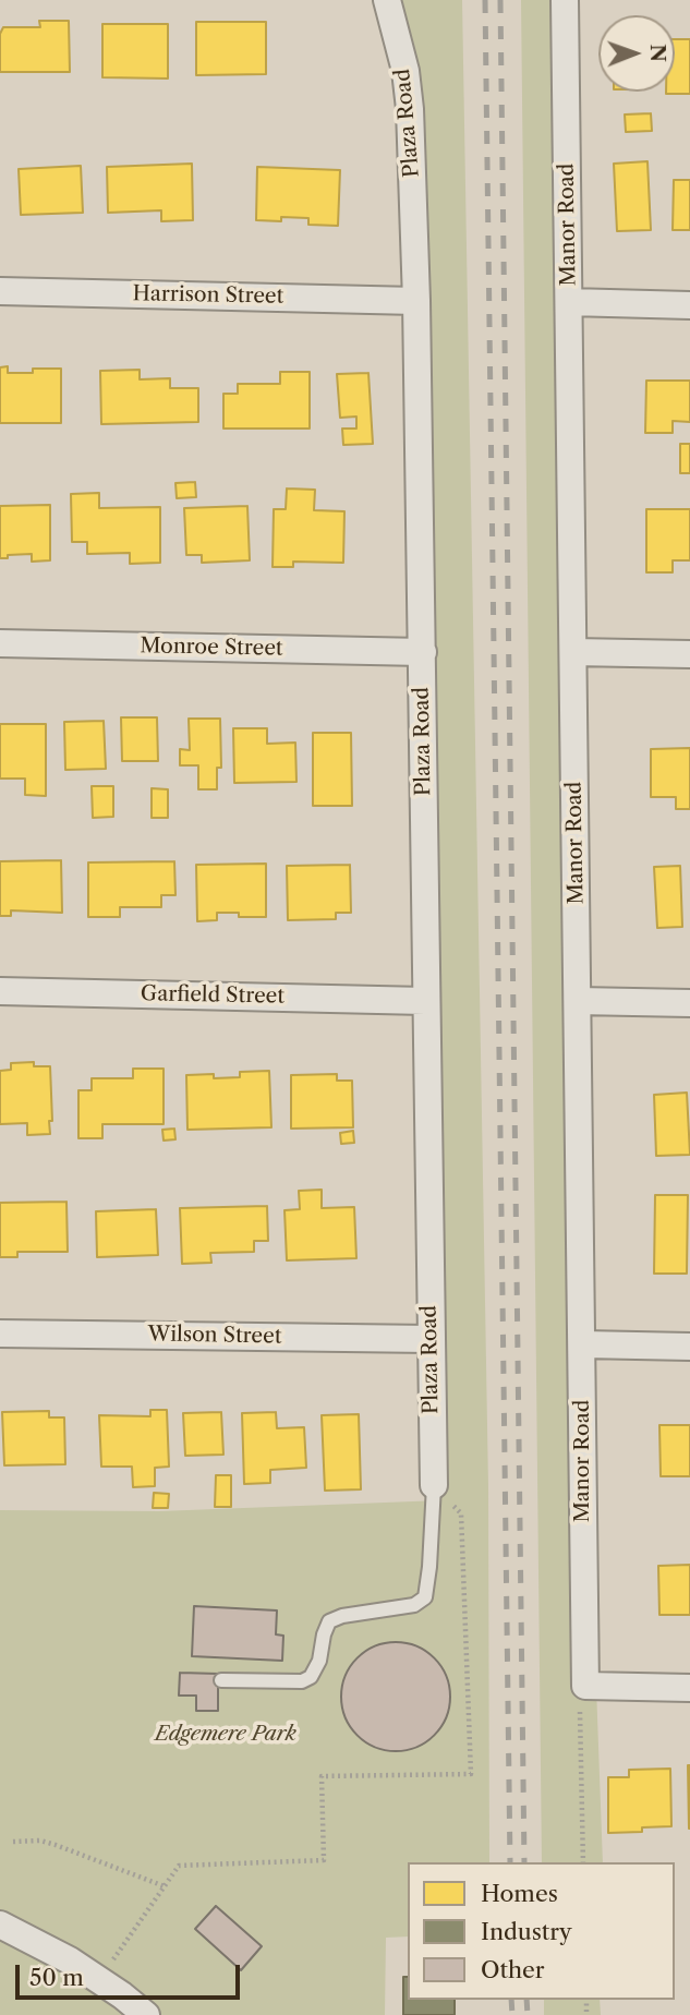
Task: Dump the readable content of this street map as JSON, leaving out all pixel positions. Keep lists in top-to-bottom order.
{
  "streets": {
    "street": [
      "Plaza Road",
      "Manor Road",
      "Harrison Street",
      "Monroe Street",
      "Garfield Street",
      "Wilson Street"
    ]
  },
  "crossings": [
    ["Plaza Road", "Harrison Street"],
    ["Plaza Road", "Monroe Street"],
    ["Plaza Road", "Garfield Street"],
    ["Plaza Road", "Wilson Street"]
  ],
  "parks": ["Edgemere Park"],
  "legend": ["Homes", "Industry", "Other"],
  "scale_bar": "50 m",
  "north": "right"
}
